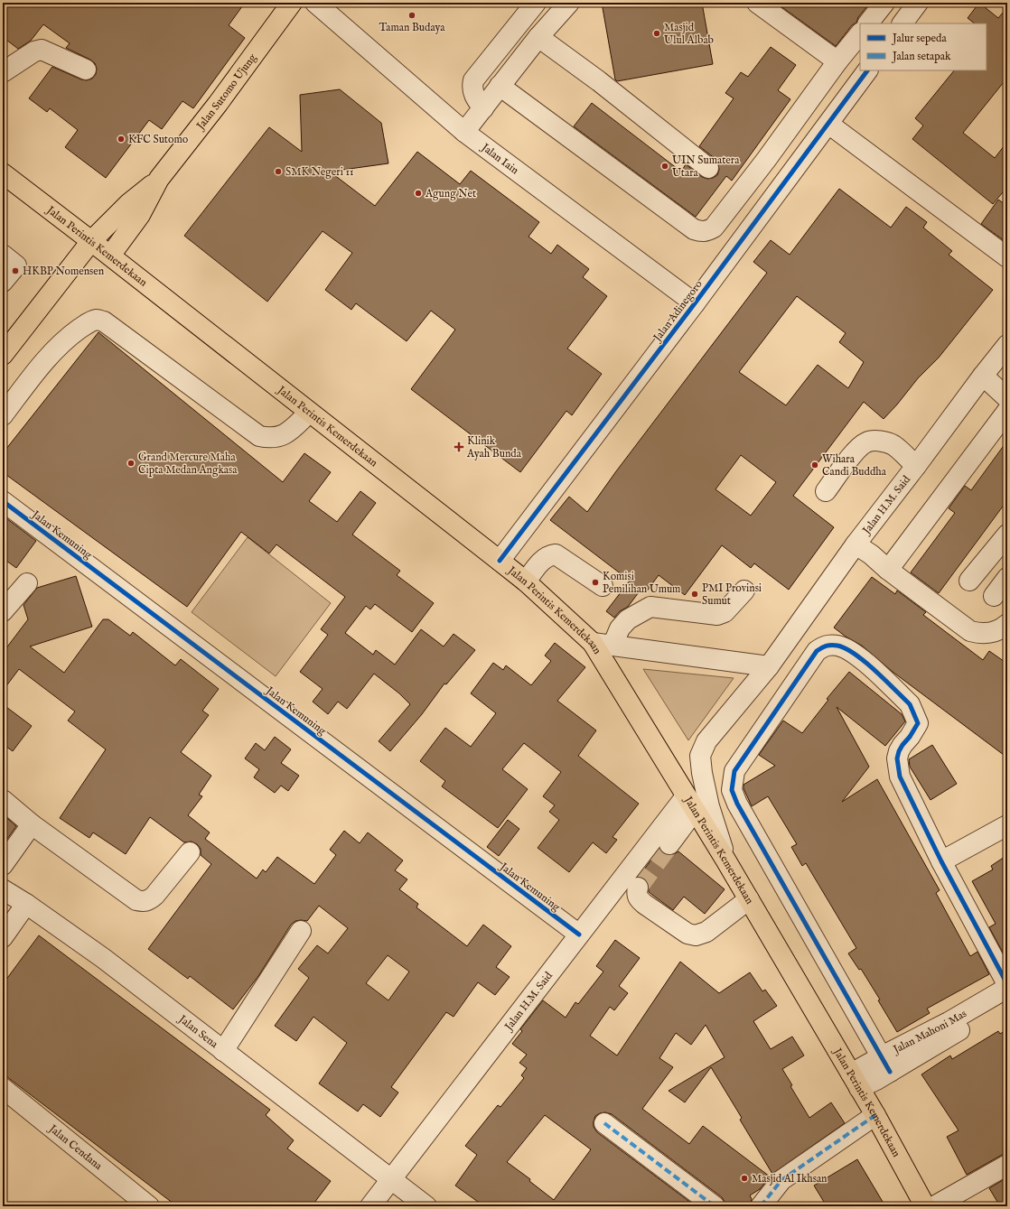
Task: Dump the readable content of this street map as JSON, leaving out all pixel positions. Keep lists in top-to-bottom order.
{
  "streets": {
    "main road": ["Jalan Sutomo Ujung", "Jalan Perintis Kemerdekaan"],
    "street": [
      "Jalan Iain",
      "Jalan Adinegoro",
      "Jalan H.M. Said",
      "Jalan Kemuning",
      "Jalan Mahoni Mas",
      "Jalan Sena",
      "Jalan Cendana"
    ]
  },
  "crossings": [
    ["Jalan Sutomo Ujung", "Jalan Perintis Kemerdekaan"],
    ["Jalan Iain", "Jalan Adinegoro"],
    ["Jalan Perintis Kemerdekaan", "Jalan Adinegoro"],
    ["Jalan Perintis Kemerdekaan", "Jalan H.M. Said"],
    ["Jalan Perintis Kemerdekaan", "Jalan Mahoni Mas"],
    ["Jalan H.M. Said", "Jalan Kemuning"],
    ["Jalan H.M. Said", "Jalan Sena"]
  ],
  "places": {
    "other": [
      "Taman Budaya",
      "Masjid Ulul Albab",
      "KFC Sutomo",
      "UIN Sumatera Utara",
      "SMK Negeri 11",
      "Agung Net",
      "HKBP Nomensen",
      "Grand Mercure Maha Cipta Medan Angkasa",
      "Wihara Candi Buddha",
      "Komisi Pemilihan Umum",
      "PMI Provinsi Sumut",
      "Masjid Al Ikhsan"
    ],
    "health": ["Klinik Ayah Bunda"]
  },
  "legend": ["Jalur sepeda", "Jalan setapak"]
}
